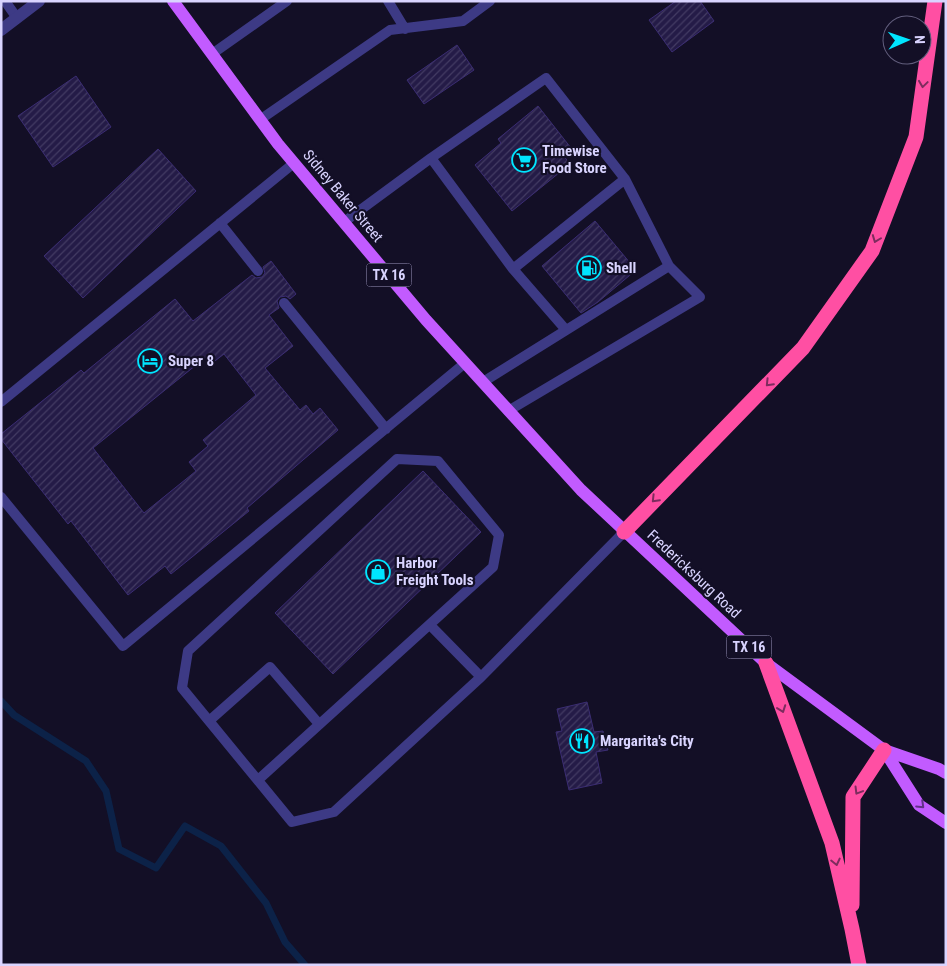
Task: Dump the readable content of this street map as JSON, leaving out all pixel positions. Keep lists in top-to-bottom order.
{
  "streets": {
    "main road": ["Sidney Baker Street", "TX 16", "Fredericksburg Road"]
  },
  "crossings": [
    ["Sidney Baker Street", "Fredericksburg Road"]
  ],
  "places": {
    "supermarket": ["Timewise Food Store"],
    "fuel station": ["Shell"],
    "hotel": ["Super 8"],
    "shop": ["Harbor Freight Tools"],
    "restaurant": ["Margarita's City"]
  },
  "north": "right"
}
